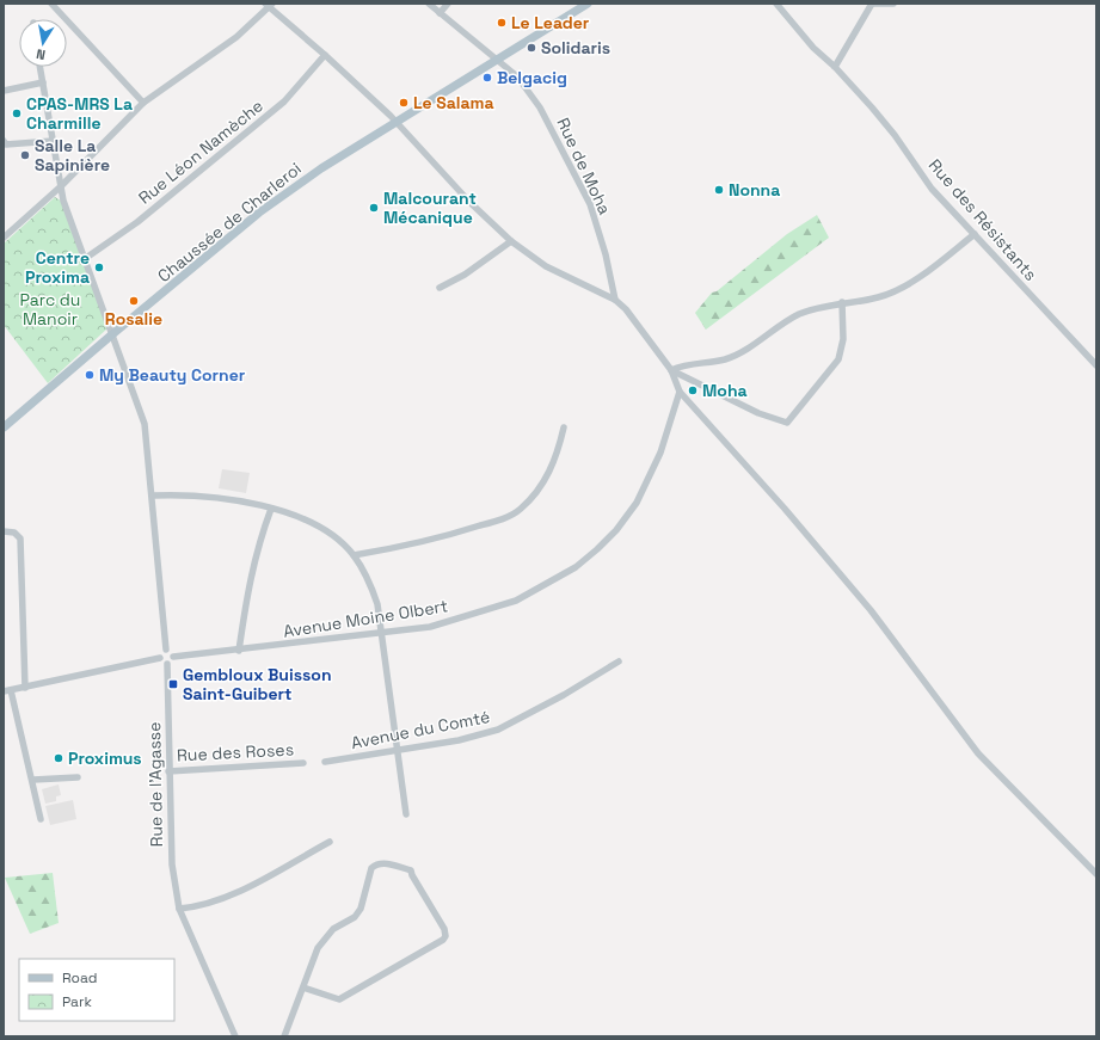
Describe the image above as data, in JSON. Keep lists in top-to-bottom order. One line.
{"streets":{"main road":["Chaussée de Charleroi"],"street":["Rue Léon Namèche","Rue de Moha","Rue des Résistants","Avenue Moine Olbert","Avenue du Comté","Rue des Roses","Rue de l'Agasse"]},"crossings":[["Rue de Moha","Chaussée de Charleroi"],["Avenue Moine Olbert","Rue de l'Agasse"],["Rue des Roses","Rue de l'Agasse"]],"parks":["Parc du Manoir"],"places":{"other":["Le Leader","Solidaris","Belgacig","Le Salama","CPAS-MRS La Charmille","Salle La Sapinière","Nonna","Malcourant Mécanique","Centre Proxima","Rosalie","My Beauty Corner","Moha","Proximus"],"transit":["Gembloux Buisson Saint-Guibert"]},"legend":["Road","Park"],"north":"bottom"}
